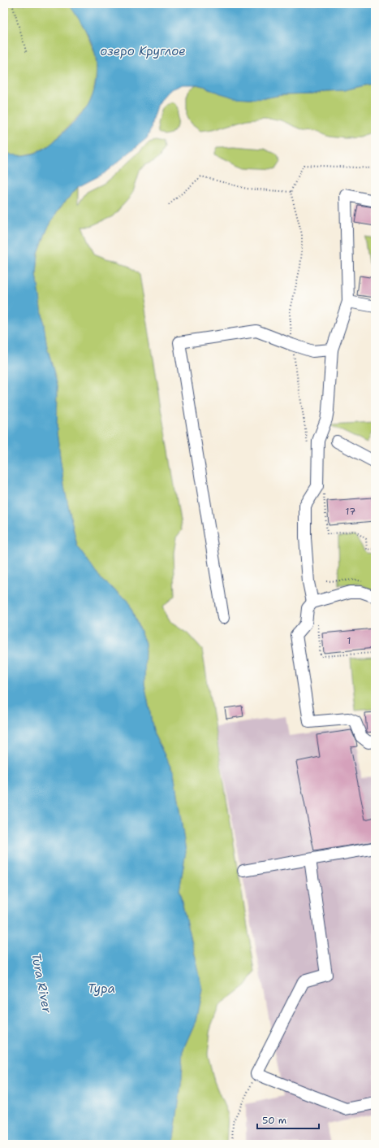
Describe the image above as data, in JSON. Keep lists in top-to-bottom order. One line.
{"water":["озеро Круглое","Tura River","Тура"],"house_numbers":["17","1"],"scale_bar":"50 m"}
